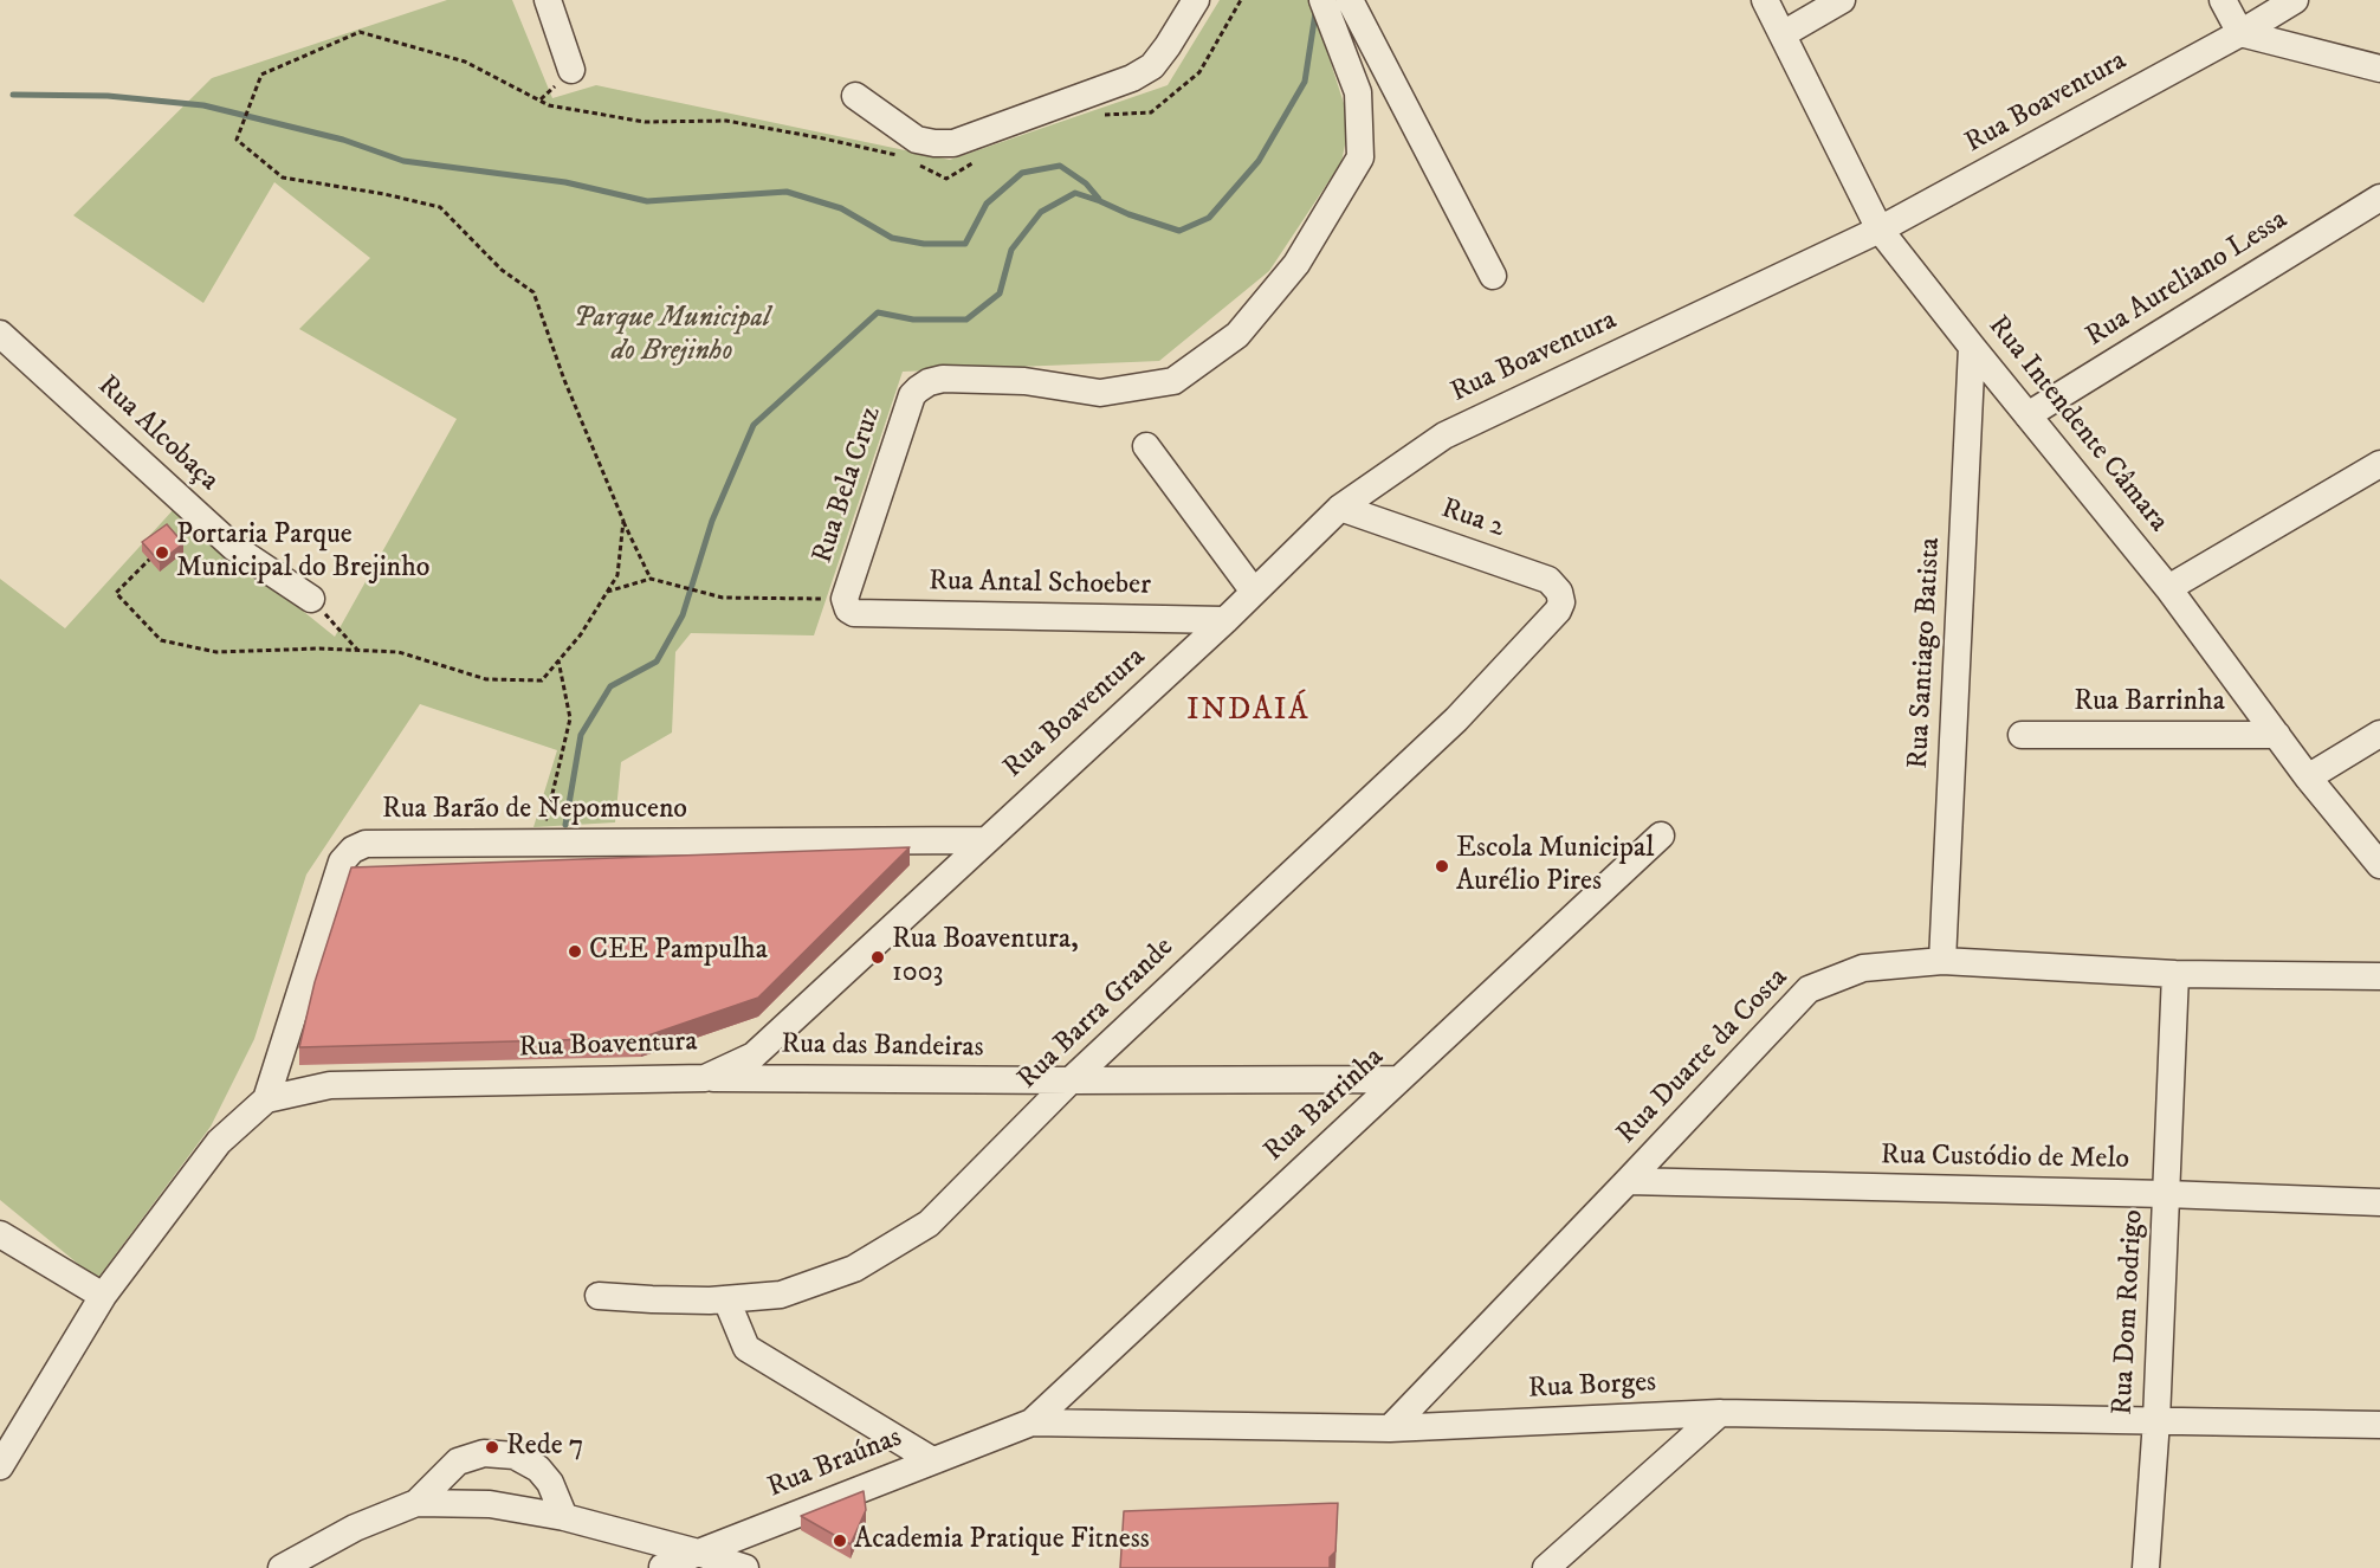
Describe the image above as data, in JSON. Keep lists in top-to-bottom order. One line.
{"streets":{"street":["Rua Boaventura","Rua Aureliano Lessa","Rua Intendente Câmara","Rua Alcobaça","Rua Bela Cruz","Rua 2","Rua Antal Schoeber","Rua Santiago Batista","Rua Barrinha","Rua Barão de Nepomuceno","Rua Barra Grande","Rua das Bandeiras","Rua Duarte da Costa","Rua Custódio de Melo","Rua Dom Rodrigo","Rua Borges","Rua Braúnas"]},"crossings":[["Rua Boaventura","Rua Intendente Câmara"],["Rua Boaventura","Rua 2"],["Rua Boaventura","Rua Antal Schoeber"],["Rua Boaventura","Rua Barão de Nepomuceno"],["Rua Boaventura","Rua das Bandeiras"],["Rua Aureliano Lessa","Rua Intendente Câmara"],["Rua Intendente Câmara","Rua Santiago Batista"],["Rua Intendente Câmara","Rua Barrinha"],["Rua Bela Cruz","Rua Antal Schoeber"],["Rua 2","Rua Barra Grande"],["Rua Santiago Batista","Rua Duarte da Costa"],["Rua Barrinha","Rua das Bandeiras"],["Rua Barrinha","Rua Borges"],["Rua Barrinha","Rua Braúnas"],["Rua Barra Grande","Rua das Bandeiras"],["Rua Duarte da Costa","Rua Custódio de Melo"],["Rua Duarte da Costa","Rua Dom Rodrigo"],["Rua Duarte da Costa","Rua Borges"],["Rua Custódio de Melo","Rua Dom Rodrigo"],["Rua Dom Rodrigo","Rua Borges"],["Rua Borges","Rua Braúnas"]],"districts":["INDAIÁ"],"parks":["Parque Municipal do Brejinho"],"places":["Portaria Parque Municipal do Brejinho","Escola Municipal Aurélio Pires","CEE Pampulha","Rua Boaventura, 1003","Rede 7","Academia Pratique Fitness"]}
